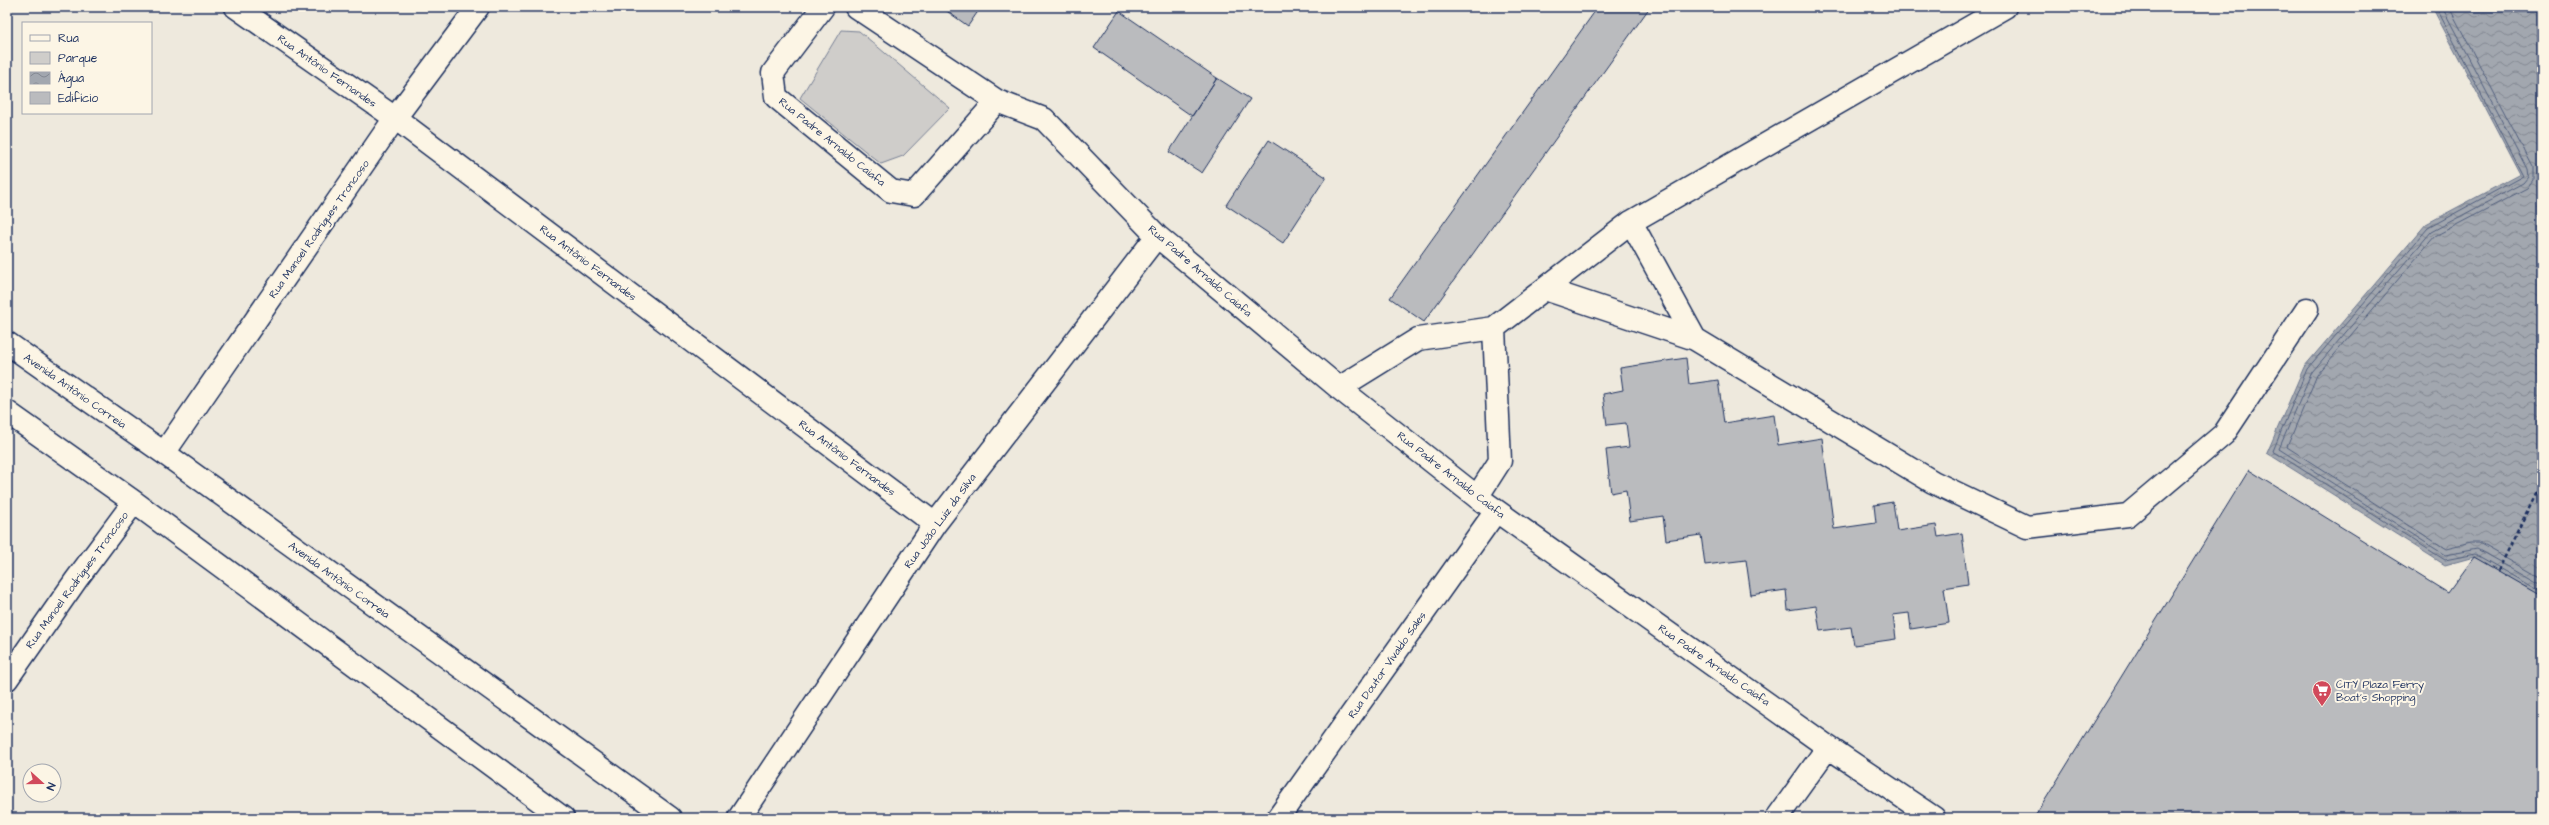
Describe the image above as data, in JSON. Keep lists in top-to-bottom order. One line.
{"streets":{"street":["Rua Antônio Fernandes","Rua Padre Arnaldo Caiafa","Rua Manoel Rodrigues Troncoso","Avenida Antônio Correia","Rua João Luiz da Silva","Rua Doutor Vivaldo Sales"]},"crossings":[["Rua Antônio Fernandes","Rua Manoel Rodrigues Troncoso"],["Rua Antônio Fernandes","Rua João Luiz da Silva"],["Rua Padre Arnaldo Caiafa","Rua João Luiz da Silva"],["Rua Padre Arnaldo Caiafa","Rua Doutor Vivaldo Sales"],["Rua Manoel Rodrigues Troncoso","Avenida Antônio Correia"]],"places":{"supermarket":["CITY Plaza Ferry Boat's Shopping"]},"legend":["Rua","Parque","Água","Edifício"],"north":"right"}
